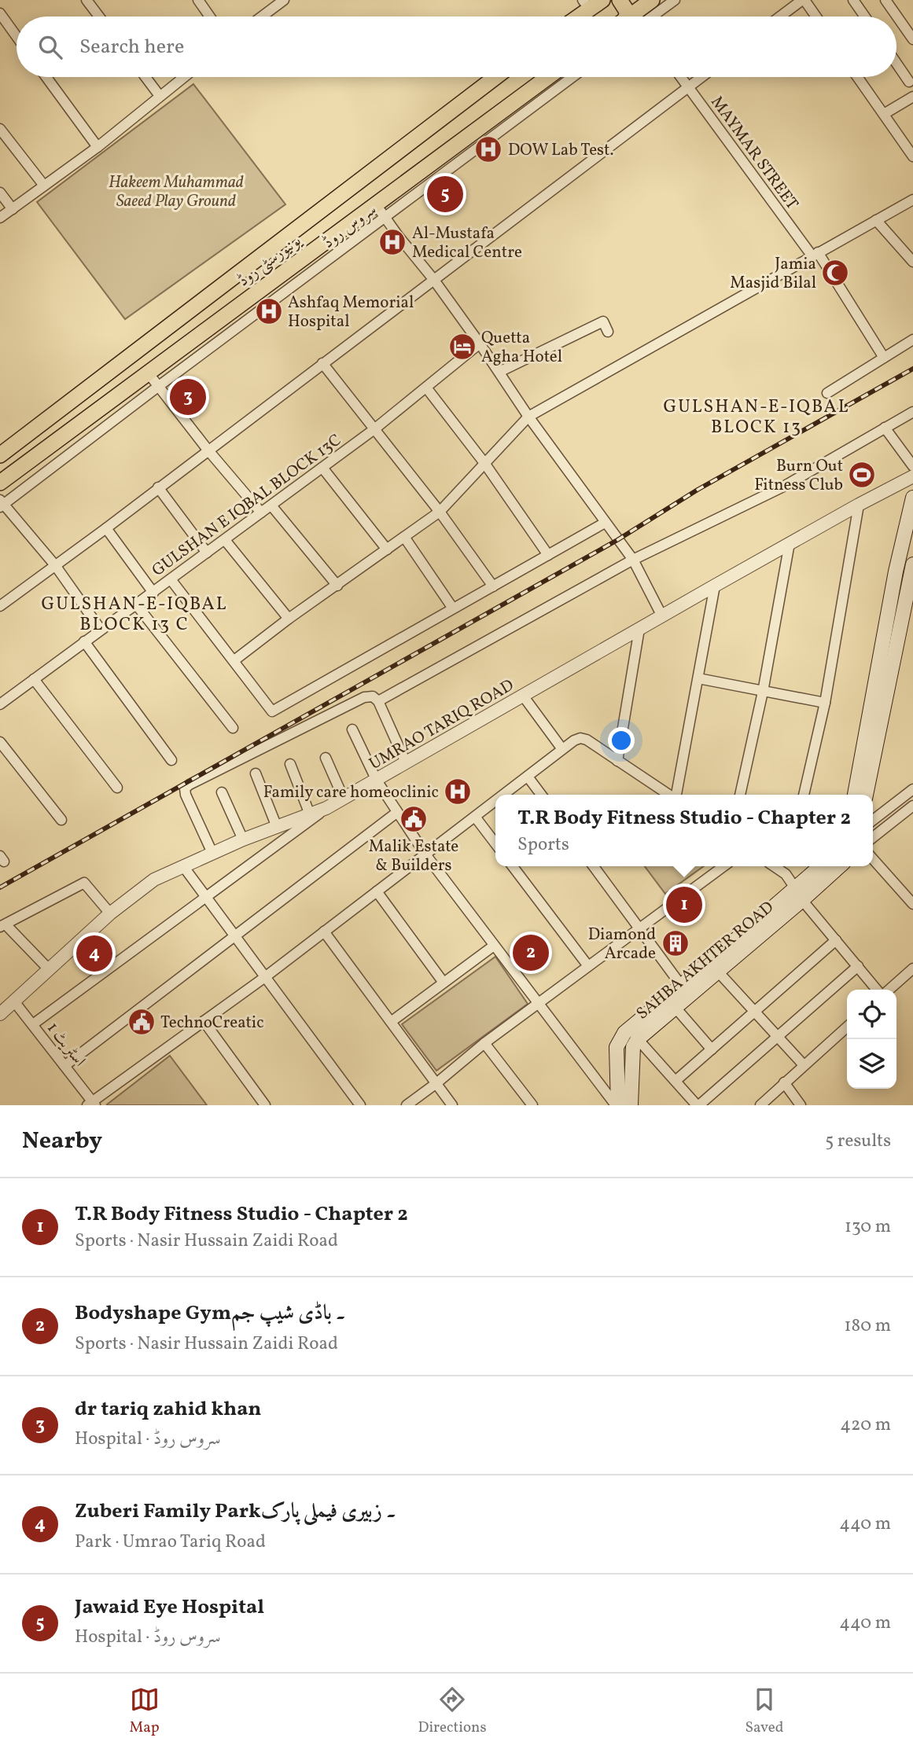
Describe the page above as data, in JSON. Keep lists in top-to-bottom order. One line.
{"streets":{"main road":["یونیورسٹی روڈ","SAHBA AKHTER ROAD"],"street":["MAYMAR STREET","سروس روڈ","GULSHAN E IQBAL BLOCK 13C","UMRAO TARIQ ROAD","اسٹریٹ 1"]},"crossings":[["UMRAO TARIQ ROAD","اسٹریٹ 1"]],"districts":["GULSHAN-E-IQBAL BLOCK 13","GULSHAN-E-IQBAL BLOCK 13 C"],"parks":["Hakeem Muhammad Saeed Play Ground"],"places":{"hospital":["DOW Lab Test.","Al-Mustafa Medical Centre","Ashfaq Memorial Hospital","Family care homeoclinic"],"mosque":["Jamia Masjid Bilal"],"hotel":["Quetta Agha Hotel"],"sports":["Burn Out Fitness Club"],"public building":["Malik Estate & Builders","TechnoCreatic"],"building":["Diamond Arcade"]},"page":{"search":"Search here","pins":["5","3","1","2","4"],"popup":["T.R Body Fitness Studio - Chapter 2","Sports"],"heading":["Nearby","5 results"],"list":[{"mark":"1","name":"T.R Body Fitness Studio - Chapter 2","note":"Sports · Nasir Hussain Zaidi Road","value":"130 m"},{"mark":"2","name":"Bodyshape Gym۔ باڈی شیپ جم","note":"Sports · Nasir Hussain Zaidi Road","value":"180 m"},{"mark":"3","name":"dr tariq zahid khan","note":"Hospital · سروس روڈ","value":"420 m"},{"mark":"4","name":"Zuberi Family Park۔ زبیری فیملی پارک","note":"Park · Umrao Tariq Road","value":"440 m"},{"mark":"5","name":"Jawaid Eye Hospital","note":"Hospital · سروس روڈ","value":"440 m"}],"nav":["Map","Directions","Saved"]}}
